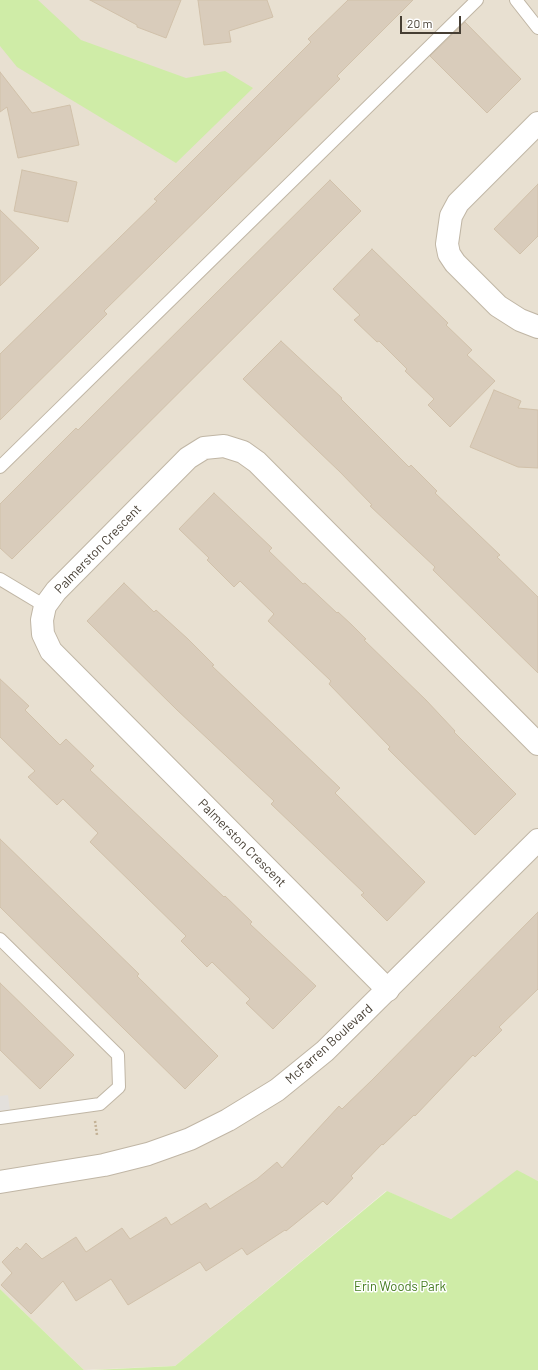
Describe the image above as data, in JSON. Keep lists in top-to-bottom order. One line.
{"streets":{"street":["Palmerston Crescent","McFarren Boulevard"]},"crossings":[["Palmerston Crescent","McFarren Boulevard"]],"parks":["Erin Woods Park"],"scale_bar":"20 m"}
